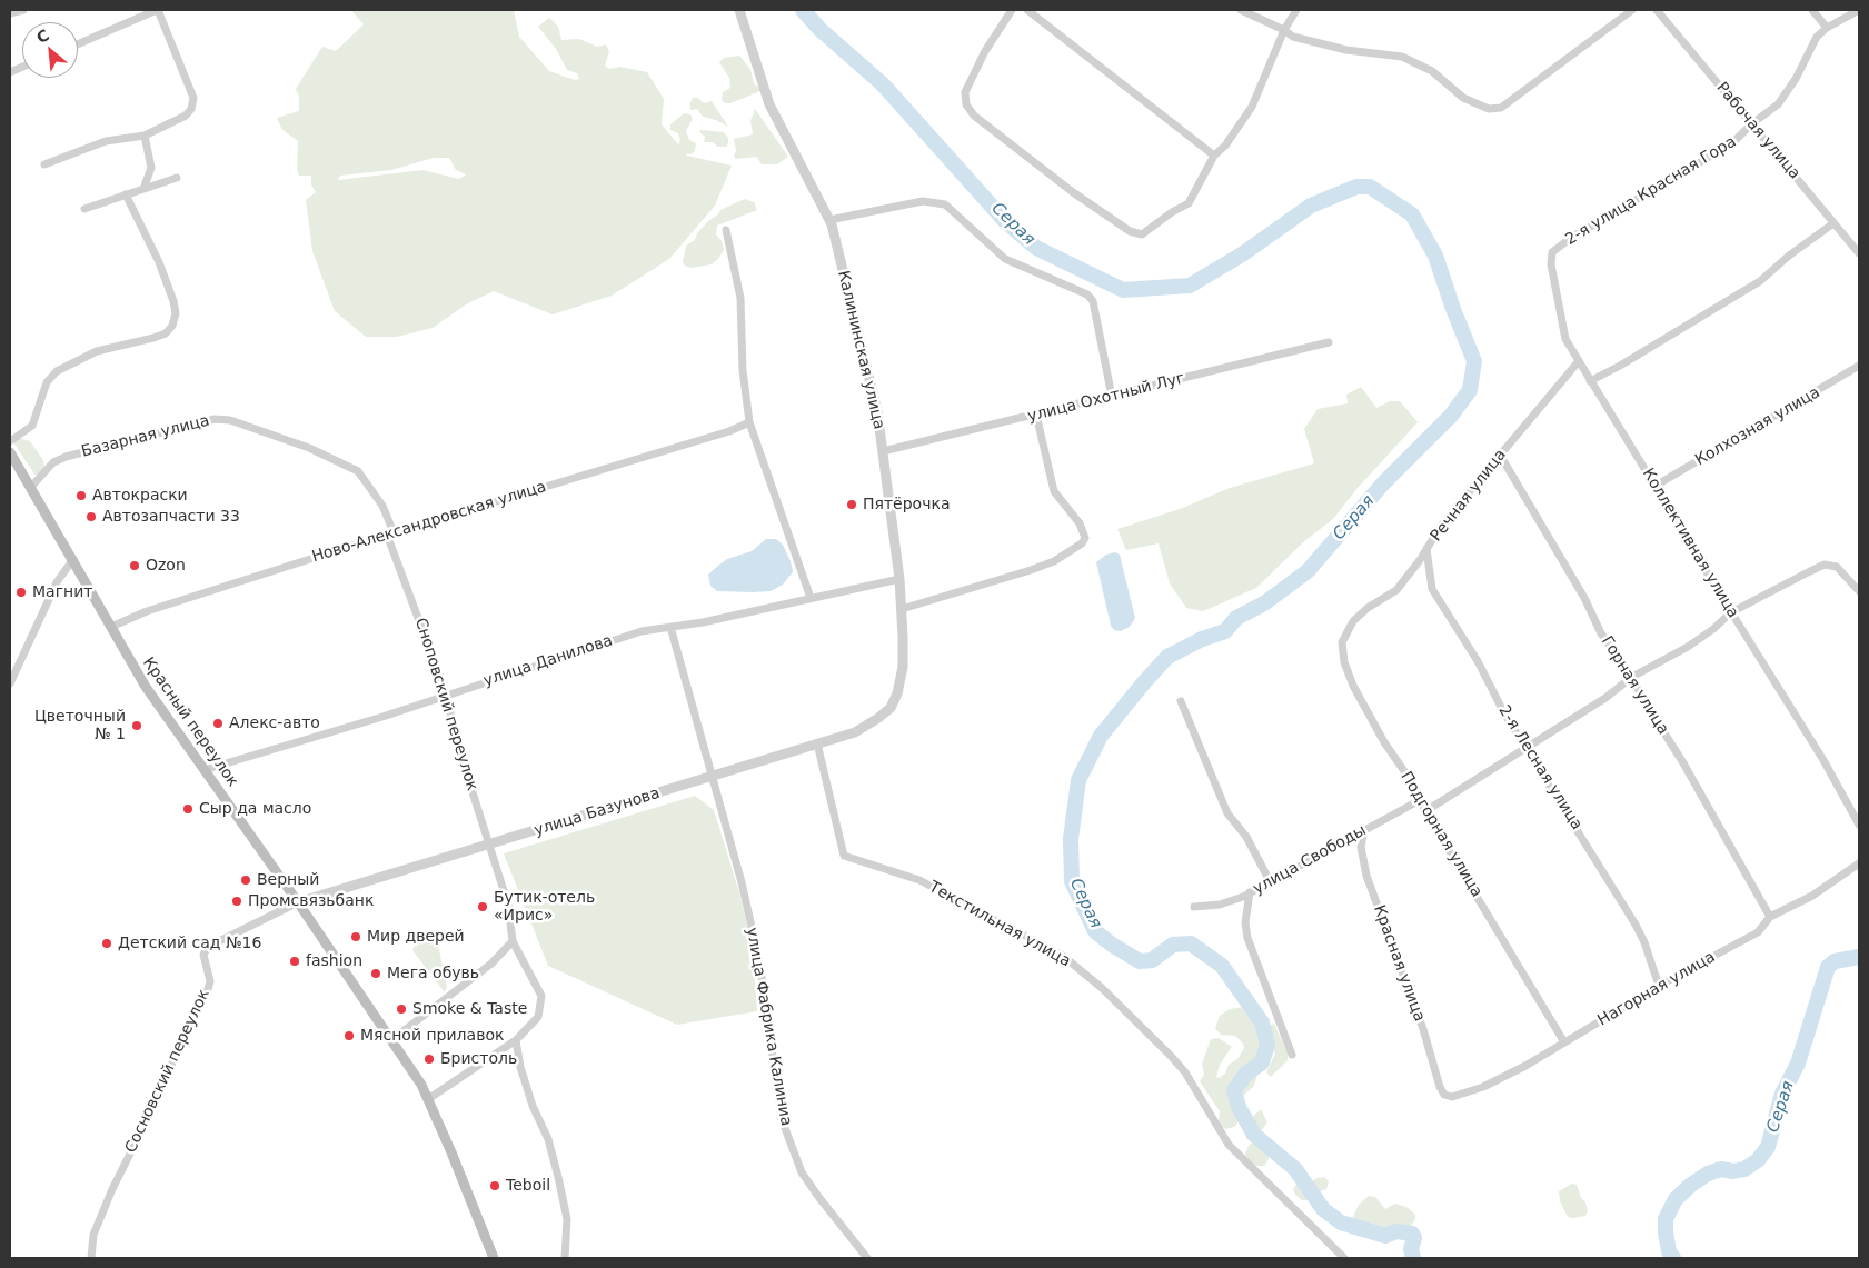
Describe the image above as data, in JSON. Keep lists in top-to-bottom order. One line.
{"streets":{"main road":["Красный переулок"],"street":["Рабочая улица","2-я улица Красная Гора","Калининская улица","улица Охотный Луг","Колхозная улица","Базарная улица","Речная улица","Ново-Александровская улица","Коллективная улица","улица Данилова","Горная улица","Сноповский переулок","2-я Лесная улица","улица Базунова","Подгорная улица","улица Свободы","Текстильная улица","Красная улица","Нагорная улица","улица Фабрика Калиниа","Сосновский переулок"]},"crossings":[["Рабочая улица","2-я улица Красная Гора"],["2-я улица Красная Гора","Коллективная улица"],["Калининская улица","улица Охотный Луг"],["Калининская улица","улица Данилова"],["Калининская улица","улица Базунова"],["Колхозная улица","Коллективная улица"],["Базарная улица","Ново-Александровская улица"],["Базарная улица","Сноповский переулок"],["Базарная улица","Красный переулок"],["Речная улица","Коллективная улица"],["Речная улица","Горная улица"],["Речная улица","2-я Лесная улица"],["Речная улица","Подгорная улица"],["Ново-Александровская улица","Сноповский переулок"],["Ново-Александровская улица","Красный переулок"],["улица Данилова","Сноповский переулок"],["улица Данилова","Красный переулок"],["улица Данилова","улица Фабрика Калиниа"],["Горная улица","Нагорная улица"],["Сноповский переулок","улица Базунова"],["Красный переулок","улица Базунова"],["Красный переулок","Сосновский переулок"],["2-я Лесная улица","Нагорная улица"],["улица Базунова","Текстильная улица"],["улица Базунова","улица Фабрика Калиниа"],["улица Базунова","Сосновский переулок"],["Подгорная улица","улица Свободы"],["Подгорная улица","Нагорная улица"],["улица Свободы","Красная улица"],["Красная улица","Нагорная улица"]],"water":["Серая"],"places":["Автокраски","Пятёрочка","Автозапчасти 33","Ozon","Магнит","Алекс-авто","Цветочный № 1","Сыр да масло","Верный","Промсвязьбанк","Бутик-отель «Ирис»","Мир дверей","Детский сад №16","fashion","Мега обувь","Smoke & Taste","Мясной прилавок","Бристоль","Teboil"],"north":"top left"}
